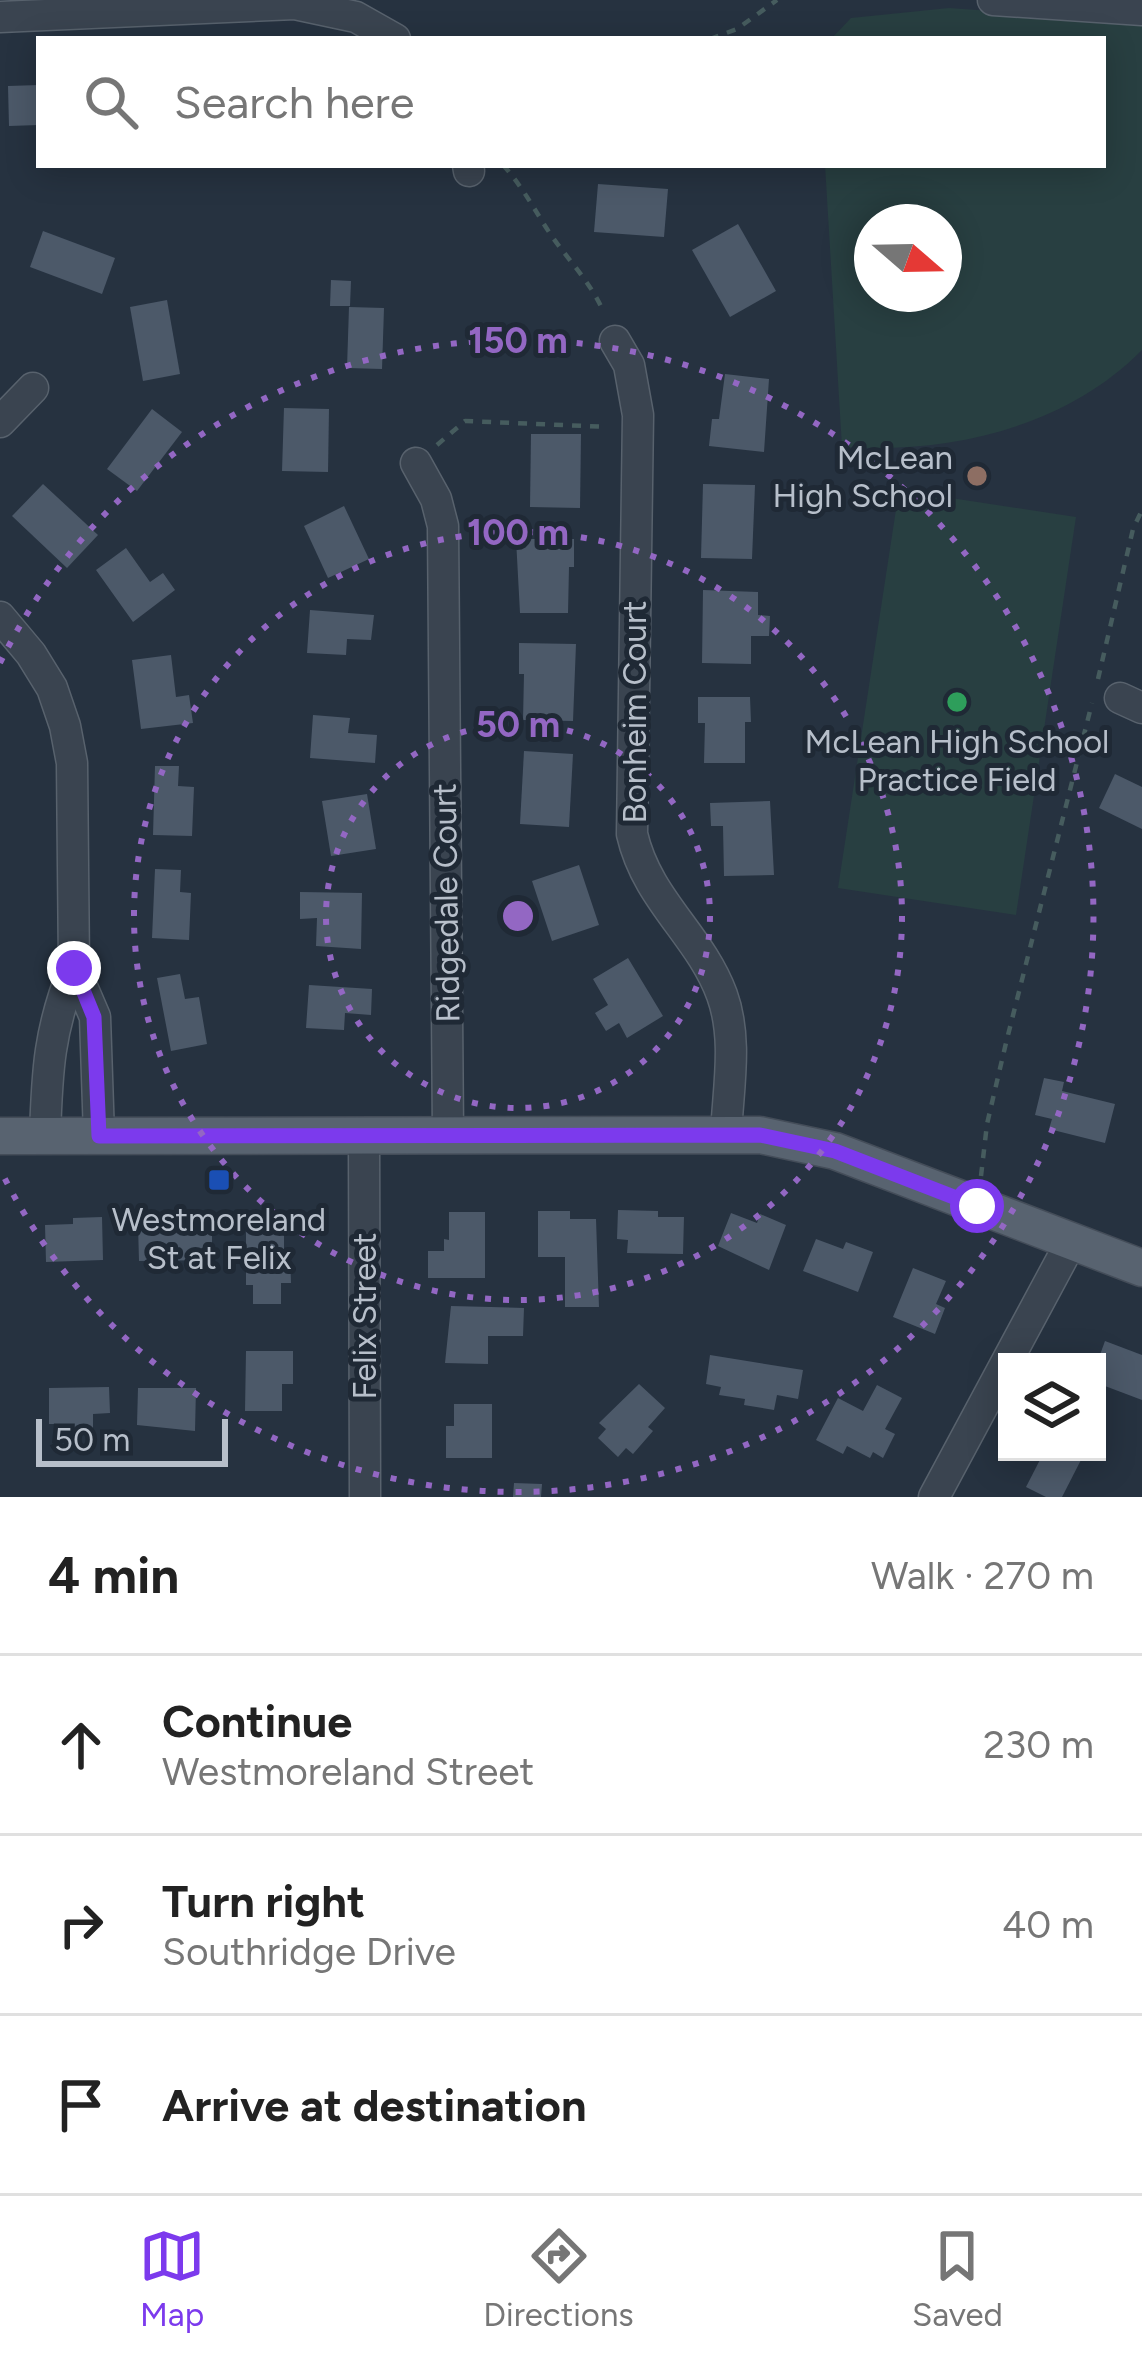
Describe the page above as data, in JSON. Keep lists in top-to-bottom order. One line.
{"streets":{"street":["Bonheim Court","Ridgedale Court","Felix Street"]},"places":{"other":["McLean High School","McLean High School Practice Field"],"transit":["Westmoreland St at Felix"]},"scale_bar":"50 m","north":"right","page":{"search":"Search here","scale":"50 m","heading":["4 min","Walk · 270 m"],"list":[["Continue","Westmoreland Street","230 m"],["Turn right","Southridge Drive","40 m"],"Arrive at destination"],"nav":["Map","Directions","Saved"]},"rings":["150 m","100 m","50 m"]}
